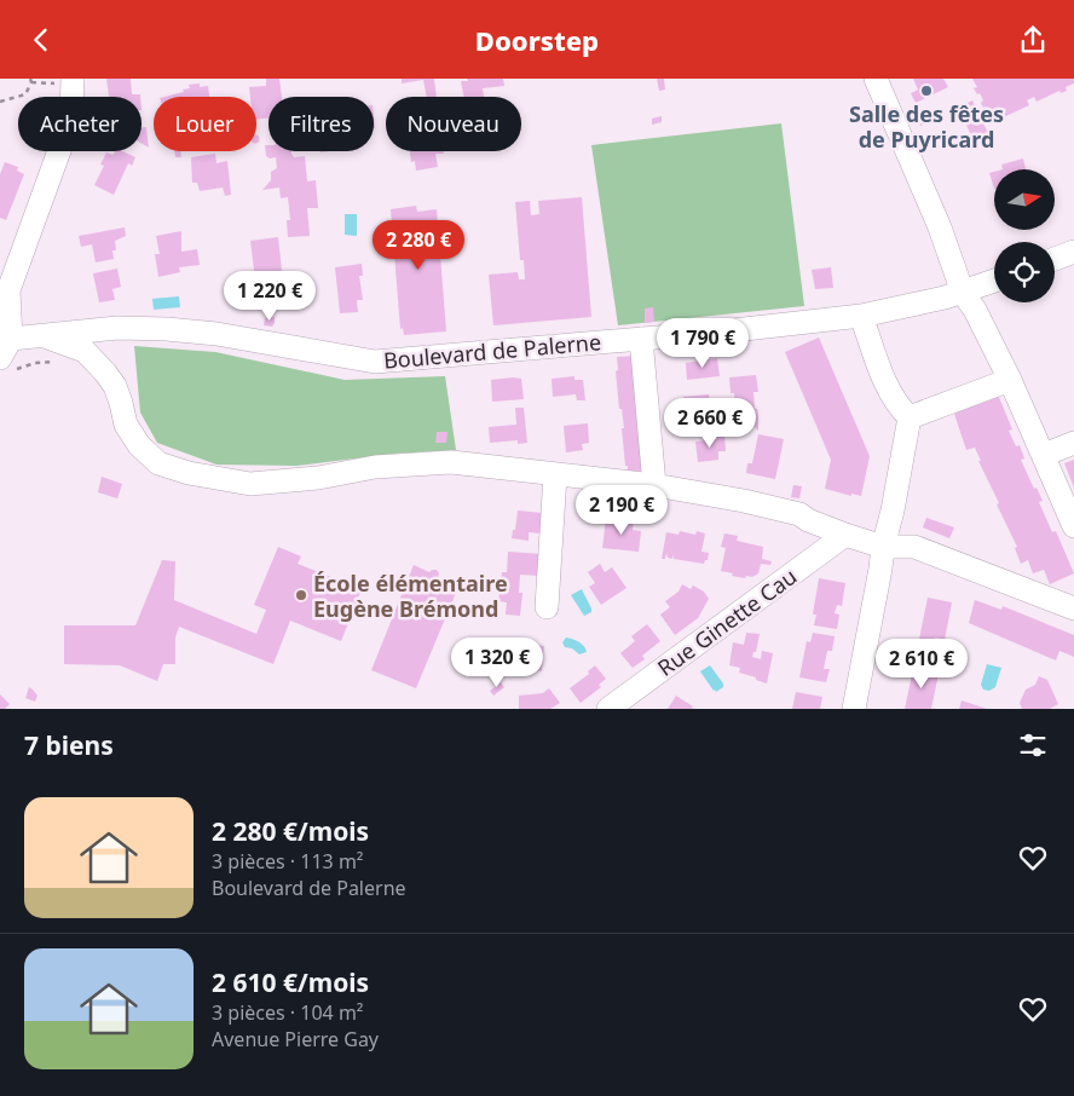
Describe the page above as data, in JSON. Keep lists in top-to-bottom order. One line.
{"streets":{"street":["Boulevard de Palerne","Rue Ginette Cau"]},"places":["Salle des fêtes de Puyricard","École élémentaire Eugène Brémond"],"north":"right","page":{"header":"Doorstep","chip":["Acheter","Louer","Filtres","Nouveau"],"price":["2 280 €","1 220 €","1 790 €","2 660 €","2 190 €","1 320 €","2 610 €"],"heading":"7 biens","list":[{"name":"2 280 €/mois","note":"3 pièces · 113 m² · Boulevard de Palerne"},{"name":"2 610 €/mois","note":"3 pièces · 104 m² · Avenue Pierre Gay"}]}}
